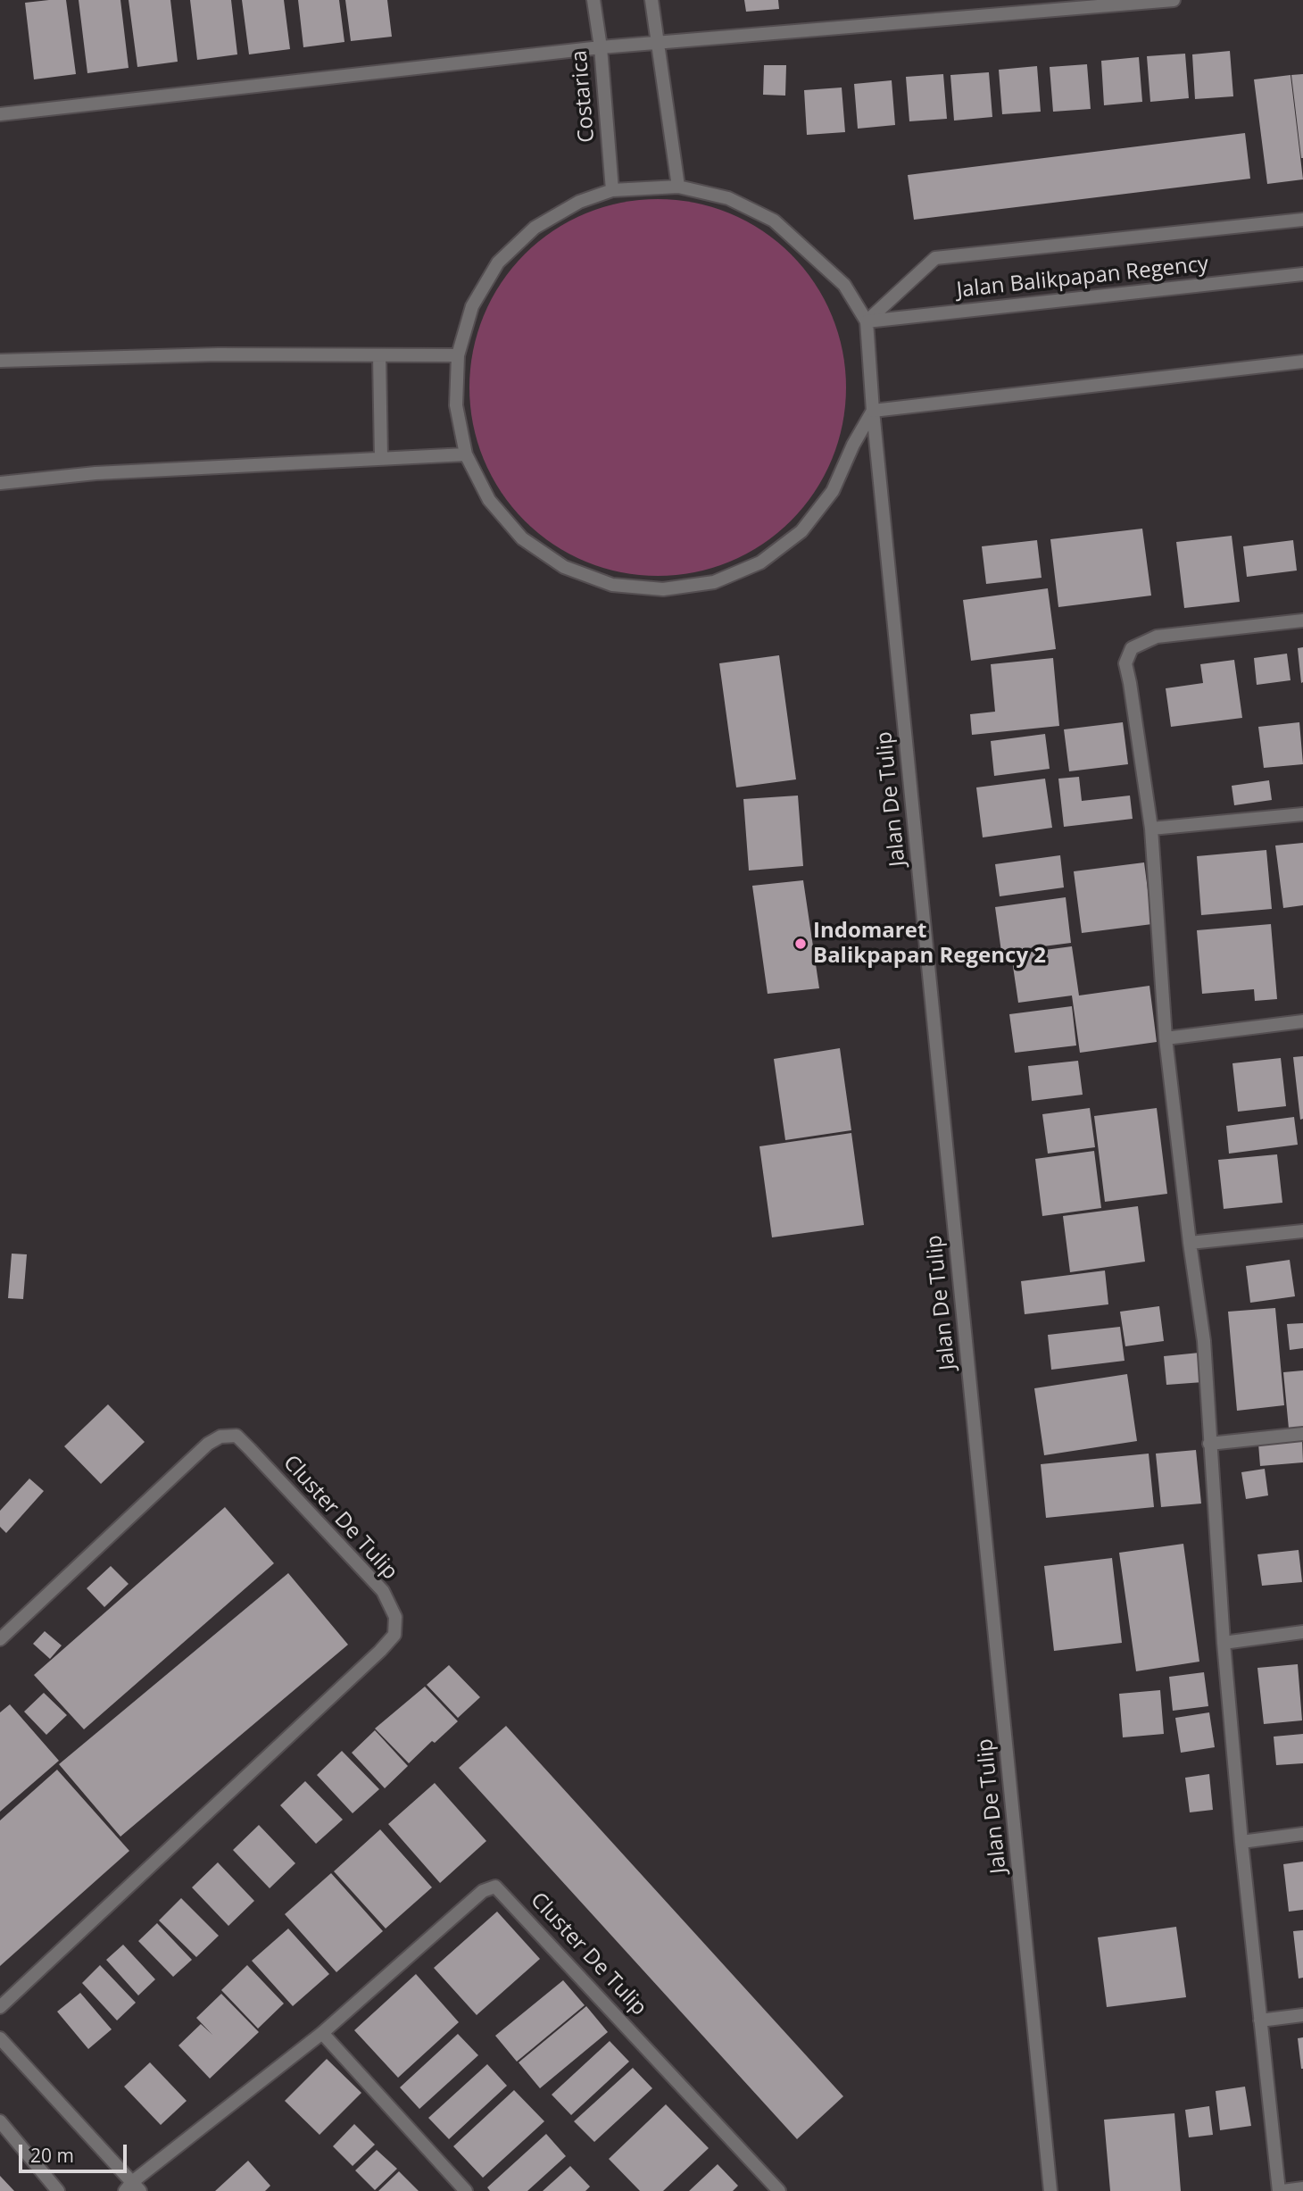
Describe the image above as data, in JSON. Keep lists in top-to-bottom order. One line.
{"streets":{"street":["Costarica","Jalan Balikpapan Regency","Jalan De Tulip","Cluster De Tulip"]},"crossings":[["Jalan Balikpapan Regency","Jalan De Tulip"]],"places":["Indomaret Balikpapan Regency 2"],"scale_bar":"20 m"}
